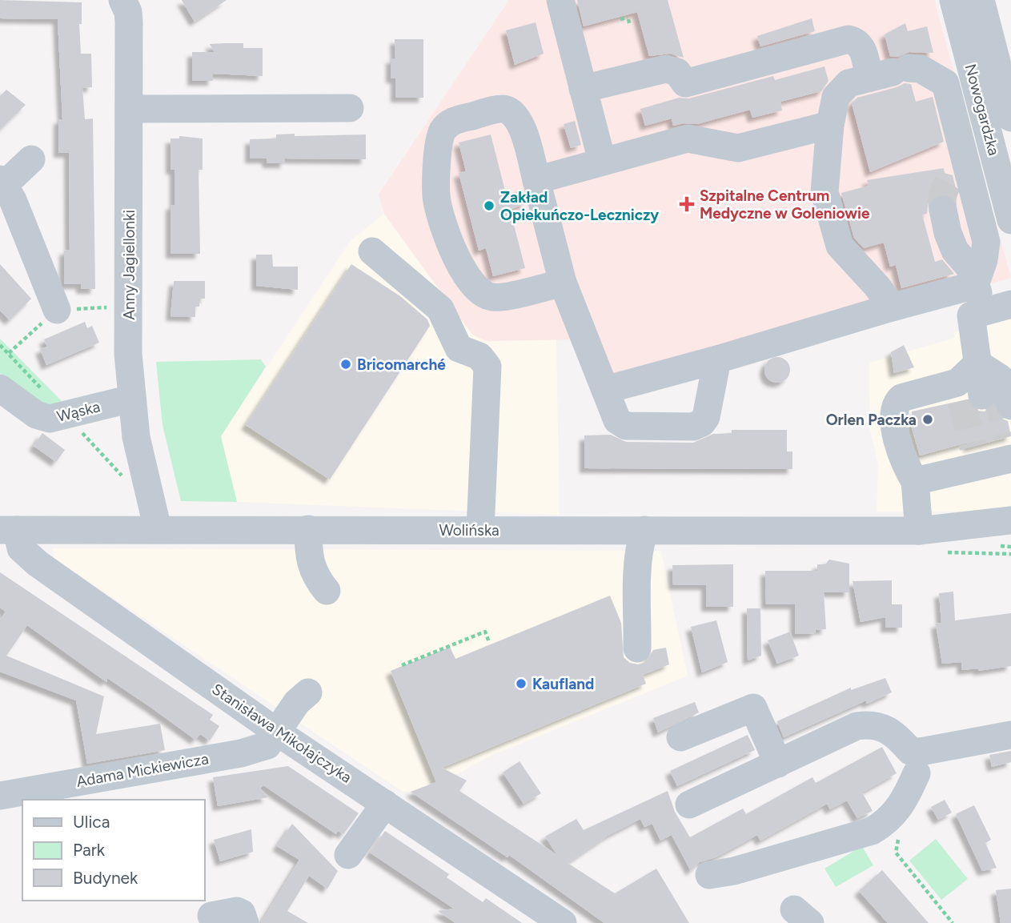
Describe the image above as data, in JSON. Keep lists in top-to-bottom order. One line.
{"streets":{"street":["Nowogardzka","Anny Jagiellonki","Wąska","Wolińska","Stanisława Mikołajczyka","Adama Mickiewicza"]},"crossings":[["Anny Jagiellonki","Wąska"],["Anny Jagiellonki","Wolińska"],["Wolińska","Stanisława Mikołajczyka"],["Stanisława Mikołajczyka","Adama Mickiewicza"]],"places":{"health":["Szpitalne Centrum Medyczne w Goleniowie"],"other":["Zakład Opiekuńczo-Leczniczy","Bricomarché","Orlen Paczka","Kaufland"]},"legend":["Ulica","Park","Budynek"]}
